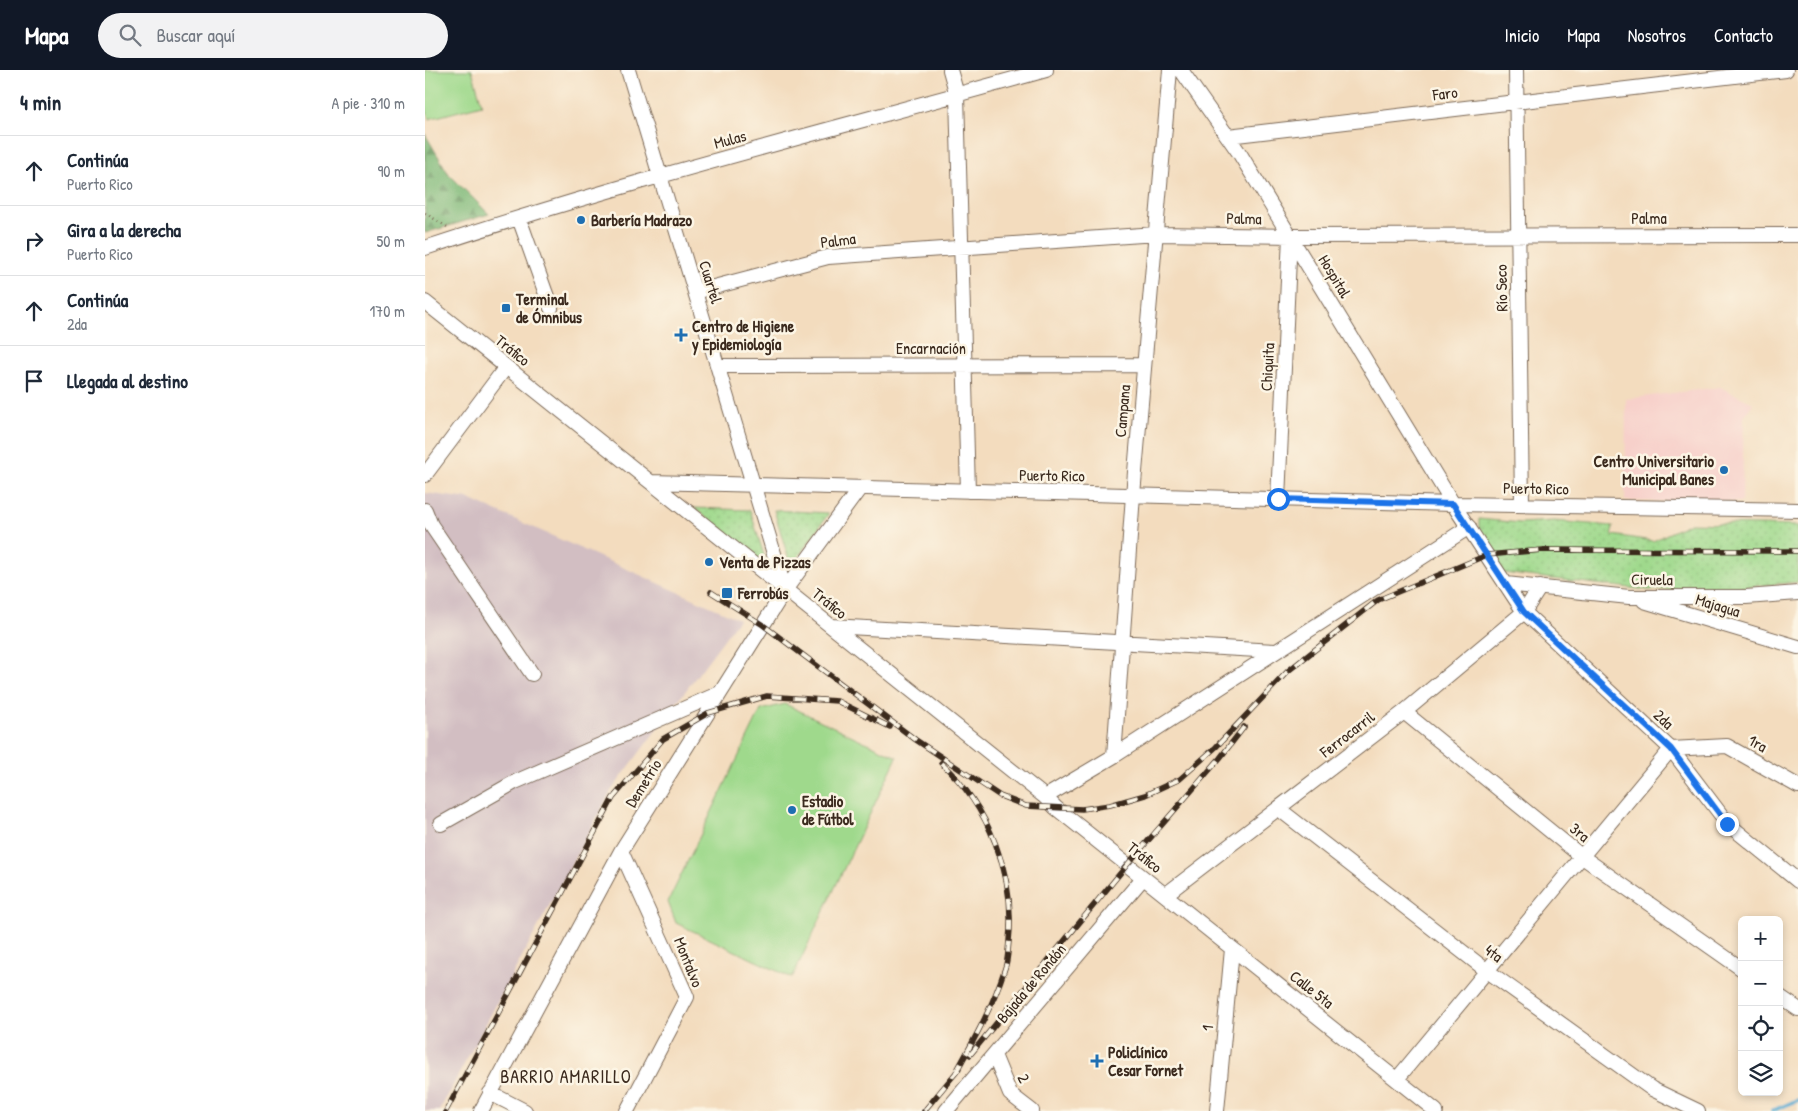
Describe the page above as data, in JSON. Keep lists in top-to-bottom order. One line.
{"streets":{"street":["Faro","Mulas","Palma","Hospital","Cuartel","Río Seco","Encarnación","Tráfico","Chiquita","Campana","Puerto Rico","Ciruela","Majagua","2da","Ferrocarril","1ra","Demetrio","3ra","4ta","Montalvo","Bajada de Rondón","Calle 5ta","1","2"]},"crossings":[["Faro","Hospital"],["Faro","Río Seco"],["Mulas","Cuartel"],["Palma","Hospital"],["Palma","Cuartel"],["Palma","Río Seco"],["Palma","Chiquita"],["Palma","Campana"],["Hospital","Chiquita"],["Hospital","Puerto Rico"],["Cuartel","Encarnación"],["Cuartel","Tráfico"],["Cuartel","Puerto Rico"],["Cuartel","Demetrio"],["Río Seco","Puerto Rico"],["Encarnación","Campana"],["Tráfico","Puerto Rico"],["Tráfico","Ferrocarril"],["Tráfico","Demetrio"],["Tráfico","Bajada de Rondón"],["Tráfico","Calle 5ta"],["Chiquita","Puerto Rico"],["Campana","Puerto Rico"],["Puerto Rico","Demetrio"],["Ciruela","Majagua"],["Ciruela","2da"],["Ciruela","Ferrocarril"],["2da","Ferrocarril"],["2da","1ra"],["Ferrocarril","3ra"],["Ferrocarril","4ta"],["Ferrocarril","Calle 5ta"],["Demetrio","Montalvo"],["Bajada de Rondón","2"],["Calle 5ta","1"]],"districts":["BARRIO AMARILLO"],"places":{"other":["Barbería Madrazo","Centro Universitario Municipal Banes","Venta de Pizzas","Estadio de Fútbol"],"transit":["Terminal de Ómnibus","Ferrobús"],"health":["Centro de Higiene y Epidemiología","Policlínico Cesar Fornet"]},"page":{"header":"Mapa","search":"Buscar aquí","nav":["Inicio","Mapa","Nosotros","Contacto"],"heading":["4 min","A pie · 310 m"],"list":[["Continúa","Puerto Rico","90 m"],["Gira a la derecha","Puerto Rico","50 m"],["Continúa","2da","170 m"],"Llegada al destino"],"map_buttons":["+","−"]}}
